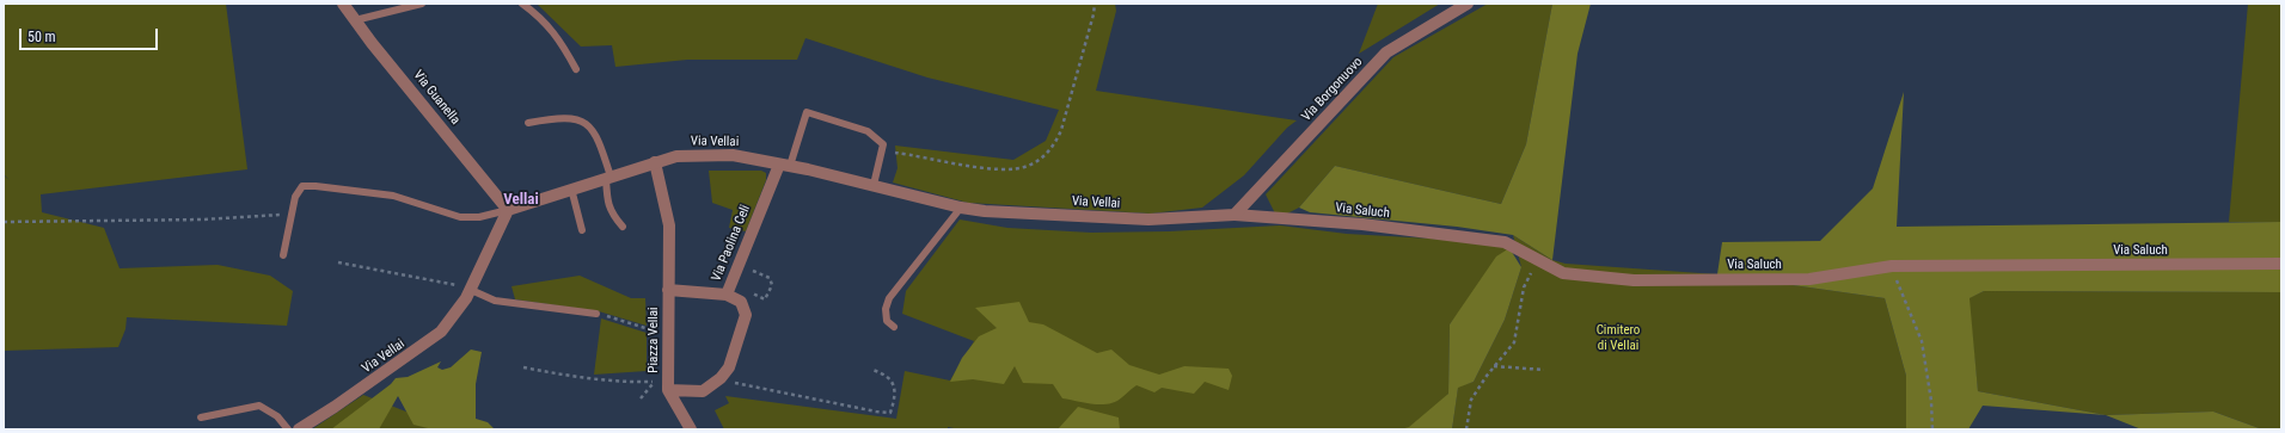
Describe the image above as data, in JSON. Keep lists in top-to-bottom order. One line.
{"streets":{"street":["Via Borgonuovo","Via Guanella","Via Vellai","Via Saluch","Via Paolina Celi","Piazza Vellai"]},"crossings":[["Via Borgonuovo","Via Vellai"],["Via Borgonuovo","Via Saluch"],["Via Guanella","Via Vellai"],["Via Vellai","Via Saluch"],["Via Vellai","Via Paolina Celi"],["Via Vellai","Piazza Vellai"],["Via Paolina Celi","Piazza Vellai"]],"districts":["Vellai"],"parks":["Cimitero di Vellai"],"scale_bar":"50 m"}
